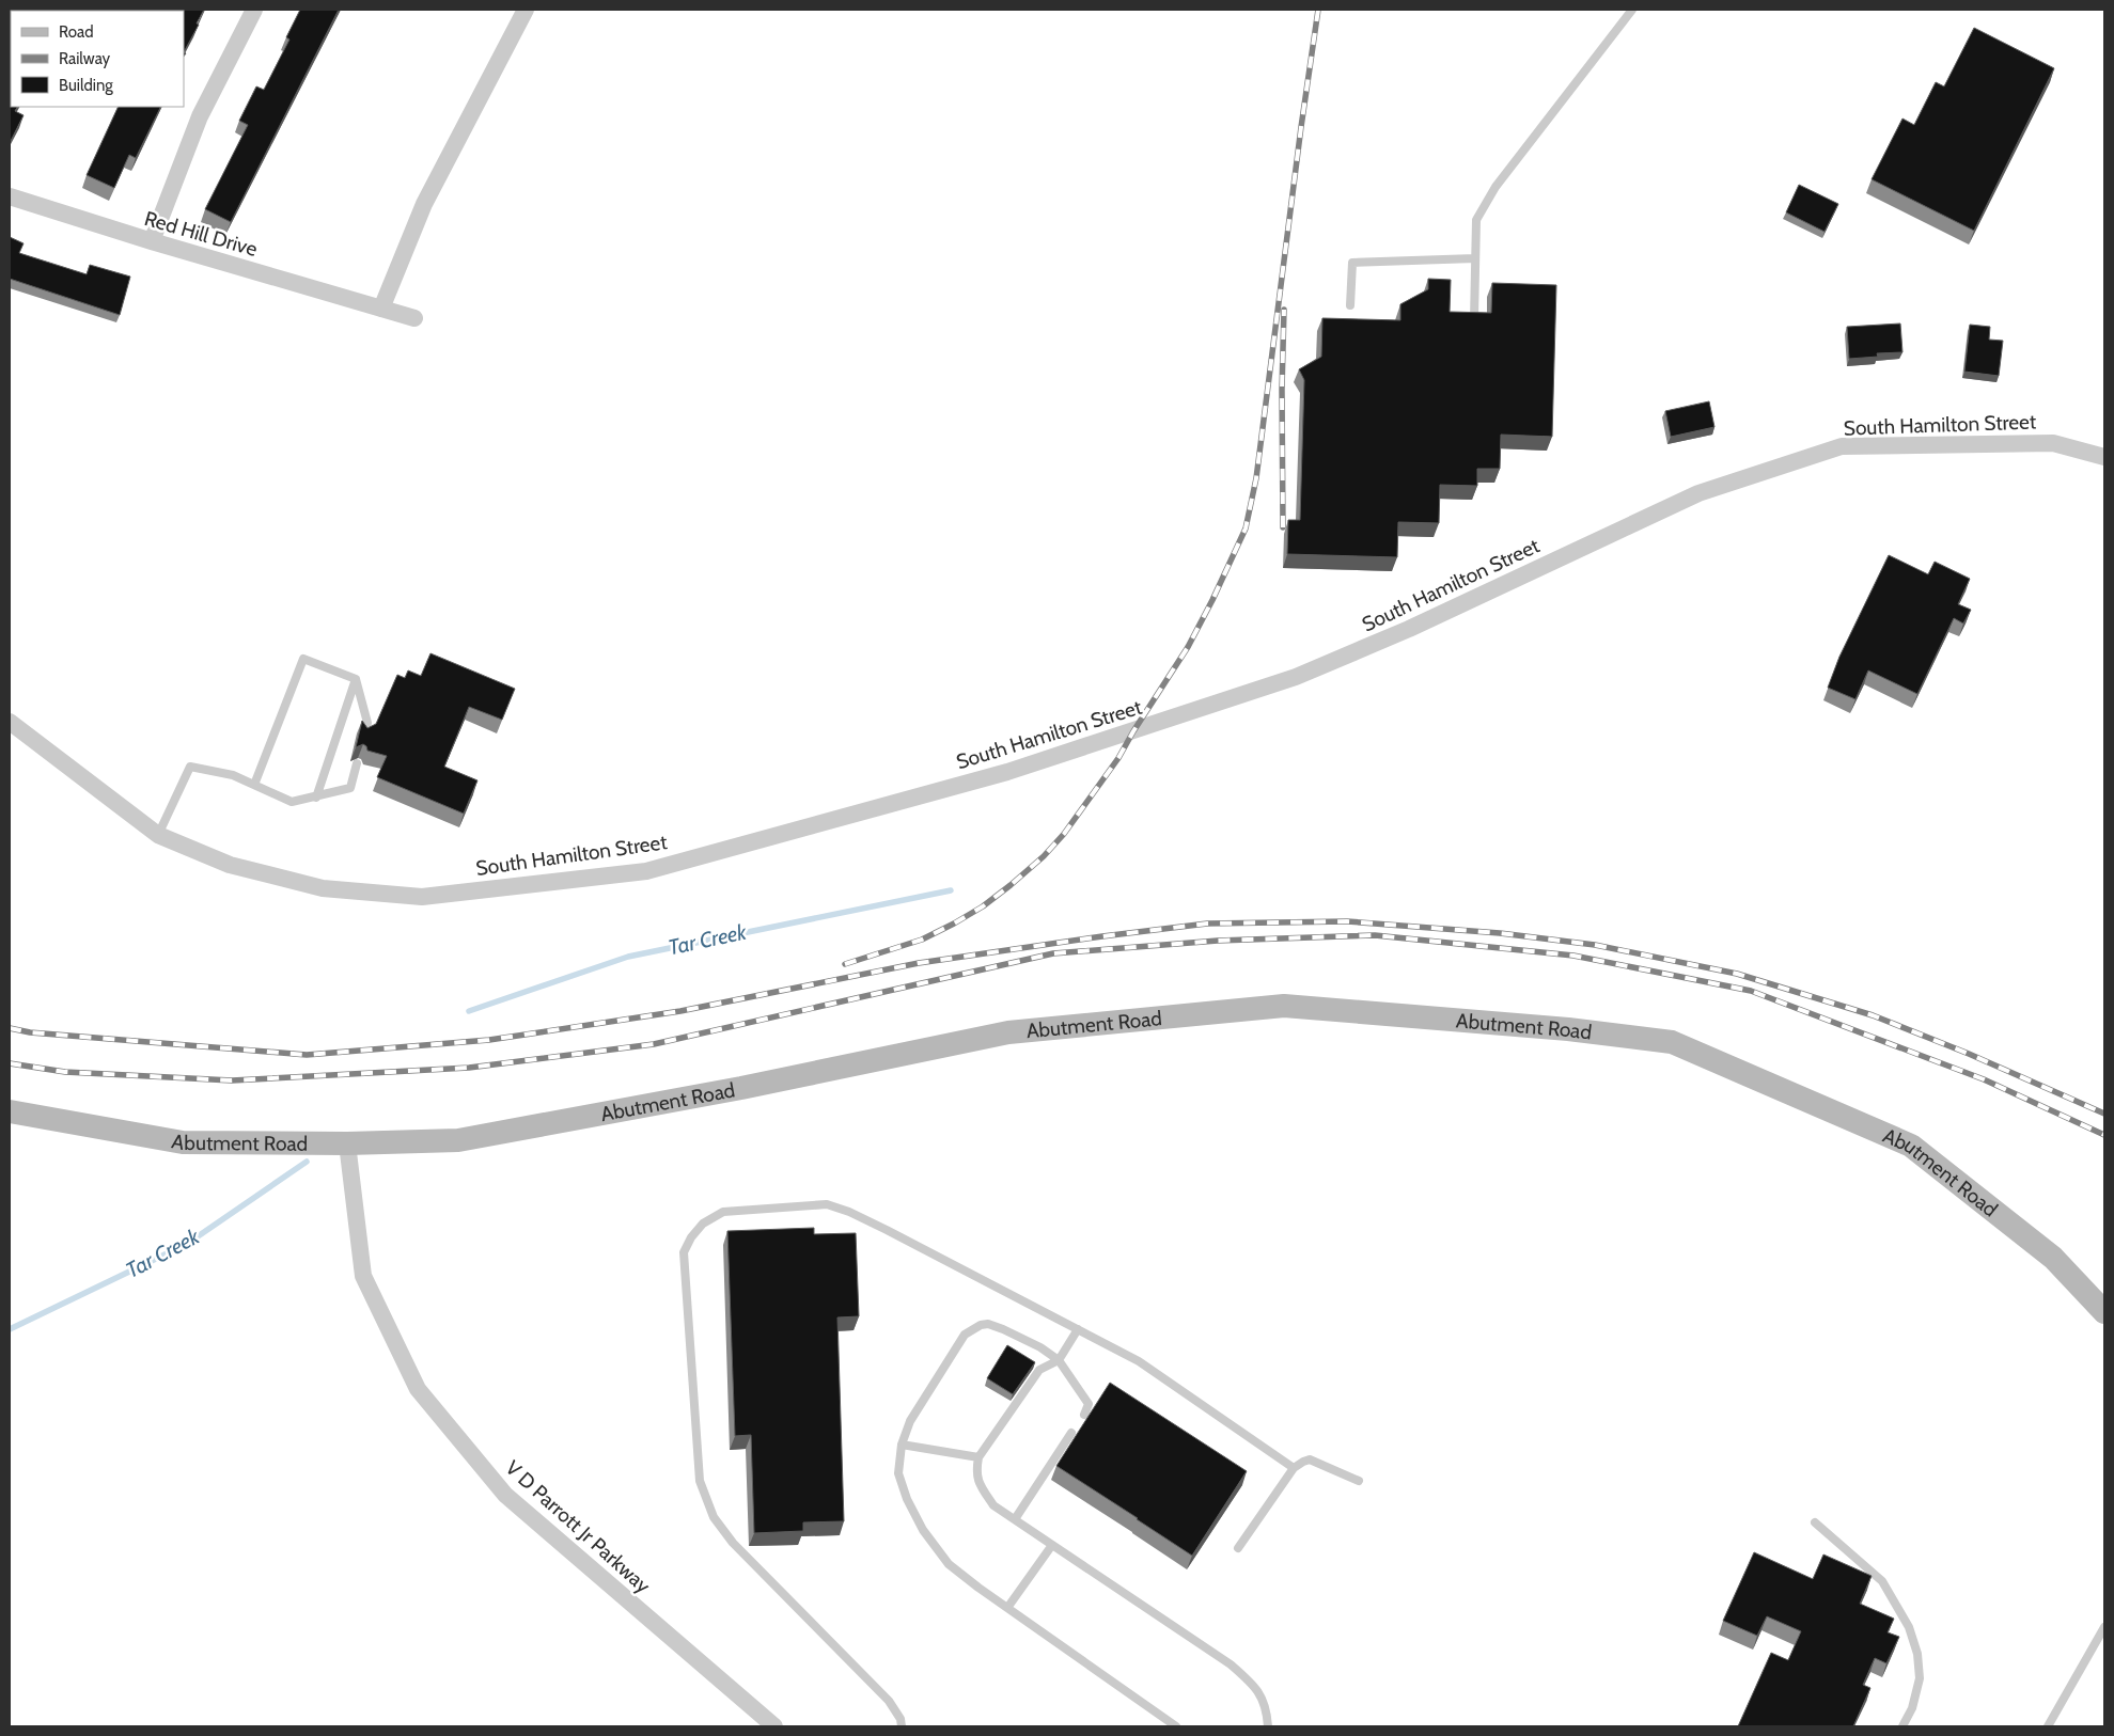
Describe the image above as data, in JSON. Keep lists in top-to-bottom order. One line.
{"streets":{"main road":["Abutment Road"],"street":["Red Hill Drive","South Hamilton Street","V D Parrott Jr Parkway"]},"crossings":[["Abutment Road","V D Parrott Jr Parkway"]],"water":["Tar Creek"],"legend":["Road","Railway","Building"]}
